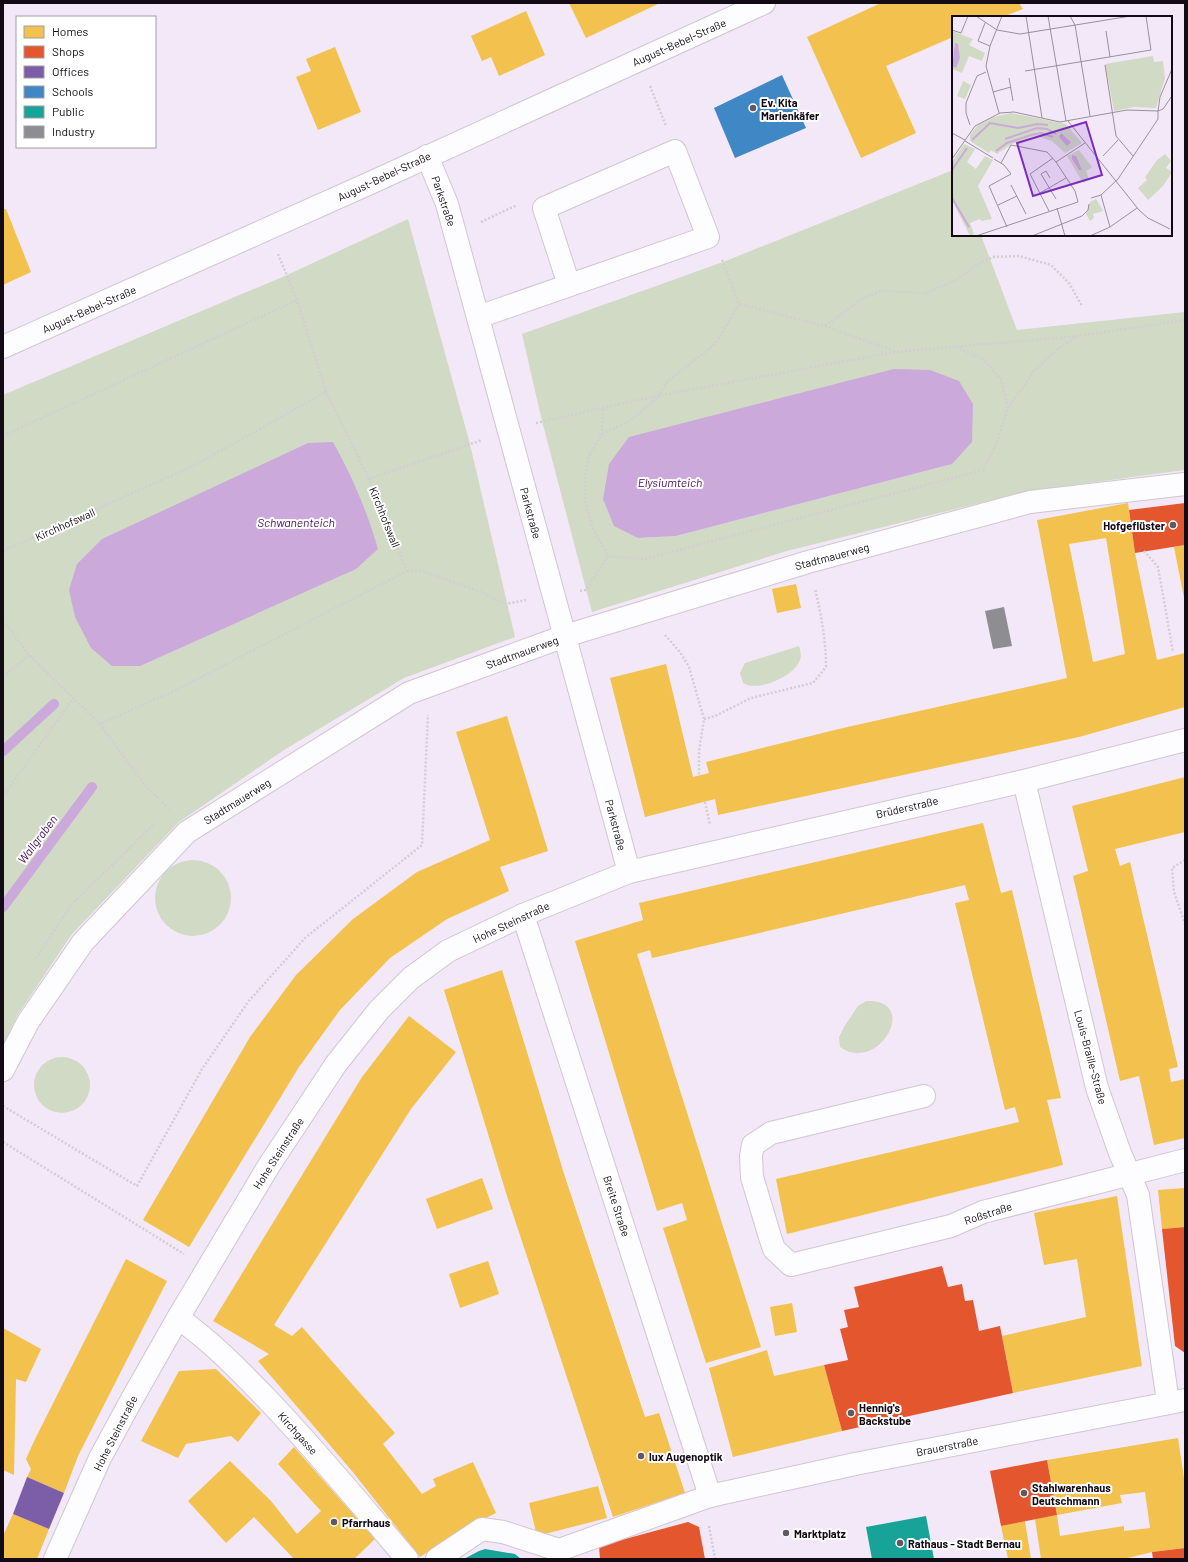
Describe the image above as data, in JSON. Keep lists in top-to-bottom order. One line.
{"streets":{"street":["August-Bebel-Straße","Parkstraße","Stadtmauerweg","Brüderstraße","Hohe Steinstraße","Louis-Braille-Straße","Breite Straße","Roßstraße","Kirchgasse","Brauerstraße"],"path":["Kirchhofswall"]},"crossings":[["August-Bebel-Straße","Parkstraße"],["Parkstraße","Stadtmauerweg"],["Parkstraße","Brüderstraße"],["Parkstraße","Hohe Steinstraße"],["Brüderstraße","Hohe Steinstraße"],["Brüderstraße","Louis-Braille-Straße"],["Hohe Steinstraße","Breite Straße"],["Hohe Steinstraße","Kirchgasse"],["Louis-Braille-Straße","Roßstraße"],["Louis-Braille-Straße","Brauerstraße"],["Breite Straße","Brauerstraße"]],"water":["Elysiumteich","Schwanenteich","Wallgraben"],"places":["Ev. Kita Marienkäfer","Hofgeflüster","Hennig's Backstube","lux Augenoptik","Stahlwarenhaus Deutschmann","Pfarrhaus","Marktplatz","Rathaus - Stadt Bernau"],"legend":["Homes","Shops","Offices","Schools","Public","Industry"]}
